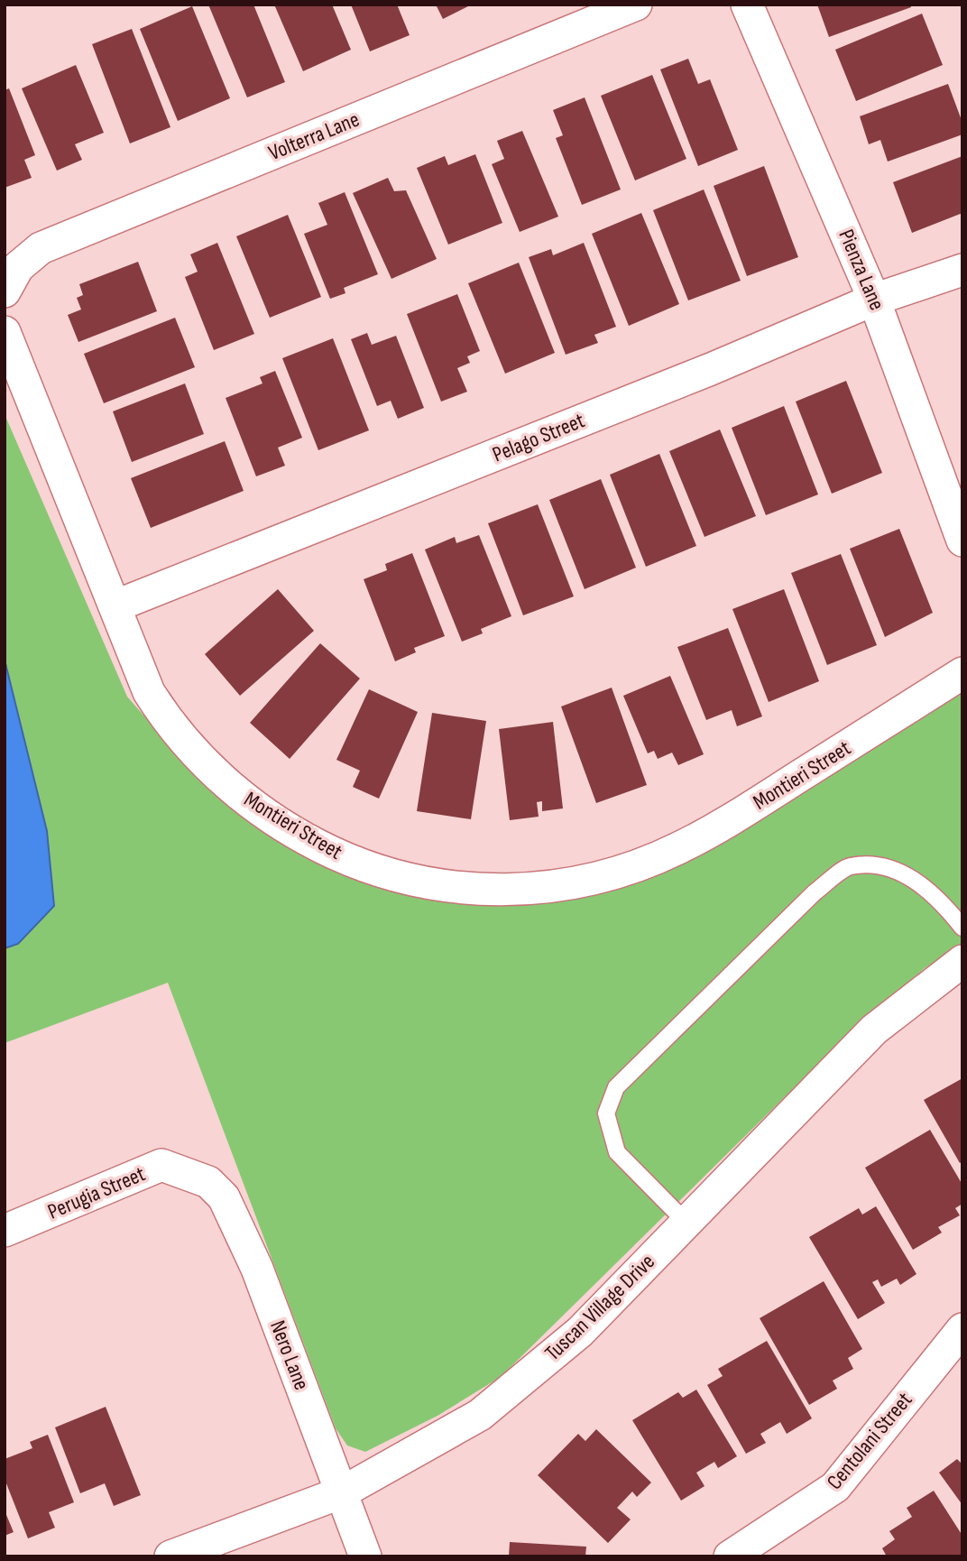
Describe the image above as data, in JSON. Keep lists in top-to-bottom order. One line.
{"streets":{"street":["Volterra Lane","Pienza Lane","Pelago Street","Montieri Street","Perugia Street","Tuscan Village Drive","Nero Lane","Centolani Street"]},"crossings":[["Pienza Lane","Pelago Street"],["Pelago Street","Montieri Street"],["Perugia Street","Nero Lane"],["Tuscan Village Drive","Nero Lane"]]}
